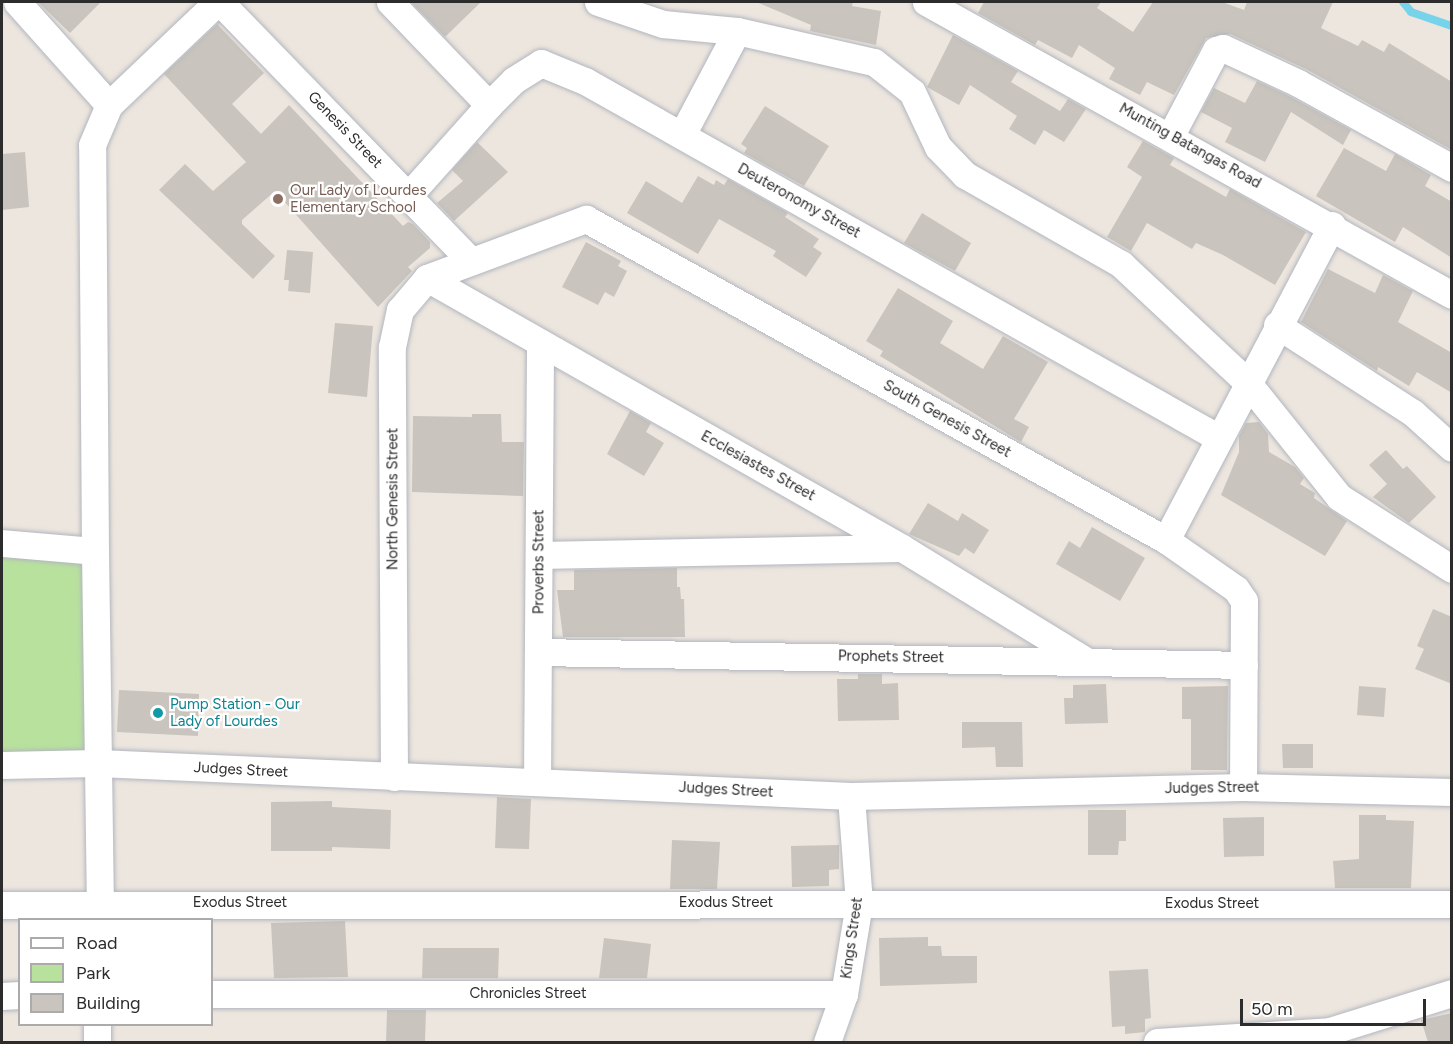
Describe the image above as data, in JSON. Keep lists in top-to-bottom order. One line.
{"streets":{"street":["Genesis Street","Munting Batangas Road","Deuteronomy Street","South Genesis Street","Ecclesiastes Street","North Genesis Street","Proverbs Street","Prophets Street","Judges Street","Exodus Street","Kings Street","Chronicles Street"]},"crossings":[["Genesis Street","Deuteronomy Street"],["Genesis Street","South Genesis Street"],["Genesis Street","North Genesis Street"],["South Genesis Street","North Genesis Street"],["South Genesis Street","Prophets Street"],["South Genesis Street","Judges Street"],["Ecclesiastes Street","North Genesis Street"],["Ecclesiastes Street","Proverbs Street"],["Ecclesiastes Street","Prophets Street"],["North Genesis Street","Judges Street"],["Proverbs Street","Prophets Street"],["Proverbs Street","Judges Street"],["Judges Street","Kings Street"],["Exodus Street","Kings Street"],["Kings Street","Chronicles Street"]],"places":["Our Lady of Lourdes Elementary School","Pump Station - Our Lady of Lourdes"],"legend":["Road","Park","Building"],"scale_bar":"50 m"}
